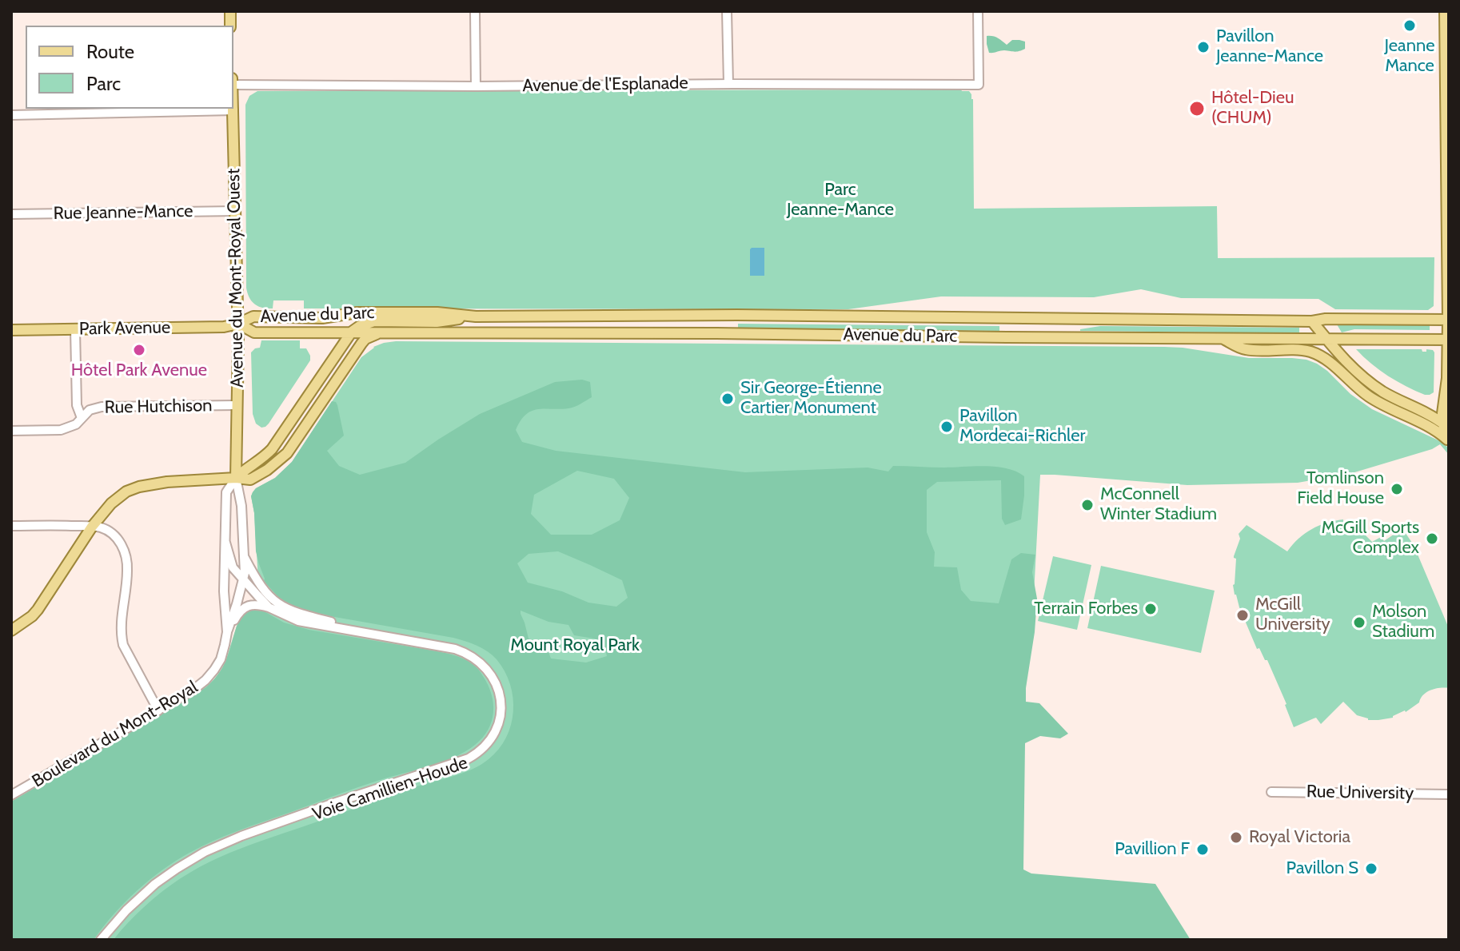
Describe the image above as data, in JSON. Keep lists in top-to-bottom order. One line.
{"streets":{"main road":["Avenue du Mont-Royal Ouest","Avenue du Parc","Park Avenue"],"street":["Avenue de l'Esplanade","Rue Jeanne-Mance","Rue Hutchison","Boulevard du Mont-Royal","Voie Camillien-Houde","Rue University"]},"crossings":[["Rue Jeanne-Mance","Avenue du Mont-Royal Ouest"],["Avenue du Mont-Royal Ouest","Avenue du Parc"],["Avenue du Mont-Royal Ouest","Park Avenue"],["Avenue du Mont-Royal Ouest","Rue Hutchison"],["Avenue du Mont-Royal Ouest","Boulevard du Mont-Royal"],["Avenue du Parc","Park Avenue"],["Boulevard du Mont-Royal","Voie Camillien-Houde"]],"parks":["Parc Jeanne-Mance","Mount Royal Park"],"places":["Jeanne Mance","Pavillon Jeanne-Mance","Hôtel-Dieu (CHUM)","Hôtel Park Avenue","Sir George-Étienne Cartier Monument","Pavillon Mordecai-Richler","Tomlinson Field House","McConnell Winter Stadium","McGill Sports Complex","Terrain Forbes","McGill University","Molson Stadium","Royal Victoria","Pavillion F","Pavillon S"],"legend":["Route","Parc"]}
